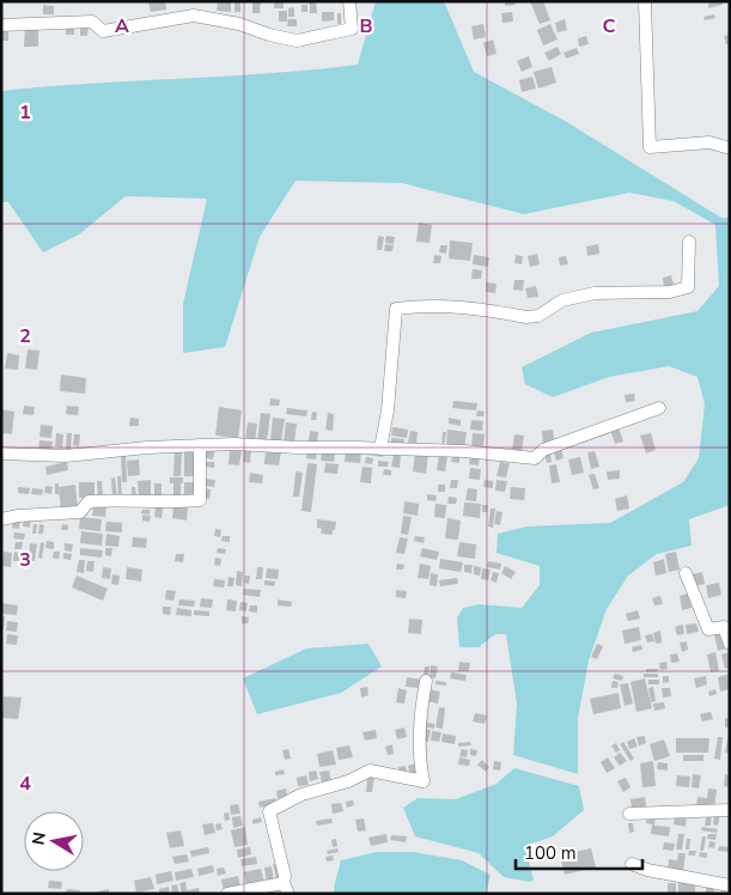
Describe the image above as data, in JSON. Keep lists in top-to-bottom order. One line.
{"scale_bar":"100 m","north":"left","grid":{"columns":["A","B","C"],"rows":["1","2","3","4"]}}
